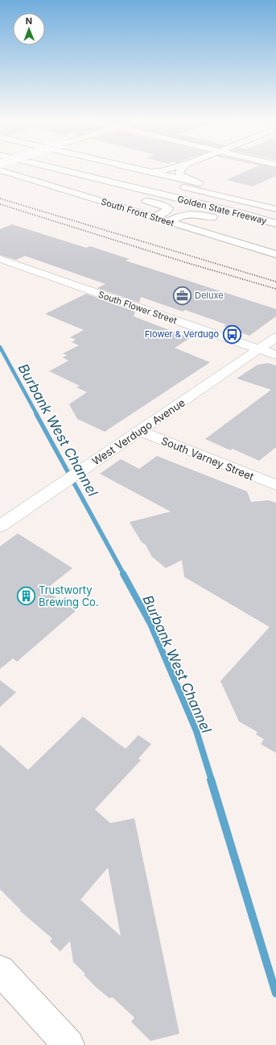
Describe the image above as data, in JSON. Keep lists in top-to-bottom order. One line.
{"streets":{"main road":["Golden State Freeway","South Front Street"],"street":["South Flower Street","West Verdugo Avenue","South Varney Street"]},"crossings":[["South Flower Street","West Verdugo Avenue"],["West Verdugo Avenue","South Varney Street"]],"water":["Burbank West Channel"],"places":{"office":["Deluxe"],"bus stop":["Flower & Verdugo"],"building":["Trustworty Brewing Co."]},"north":"top"}
